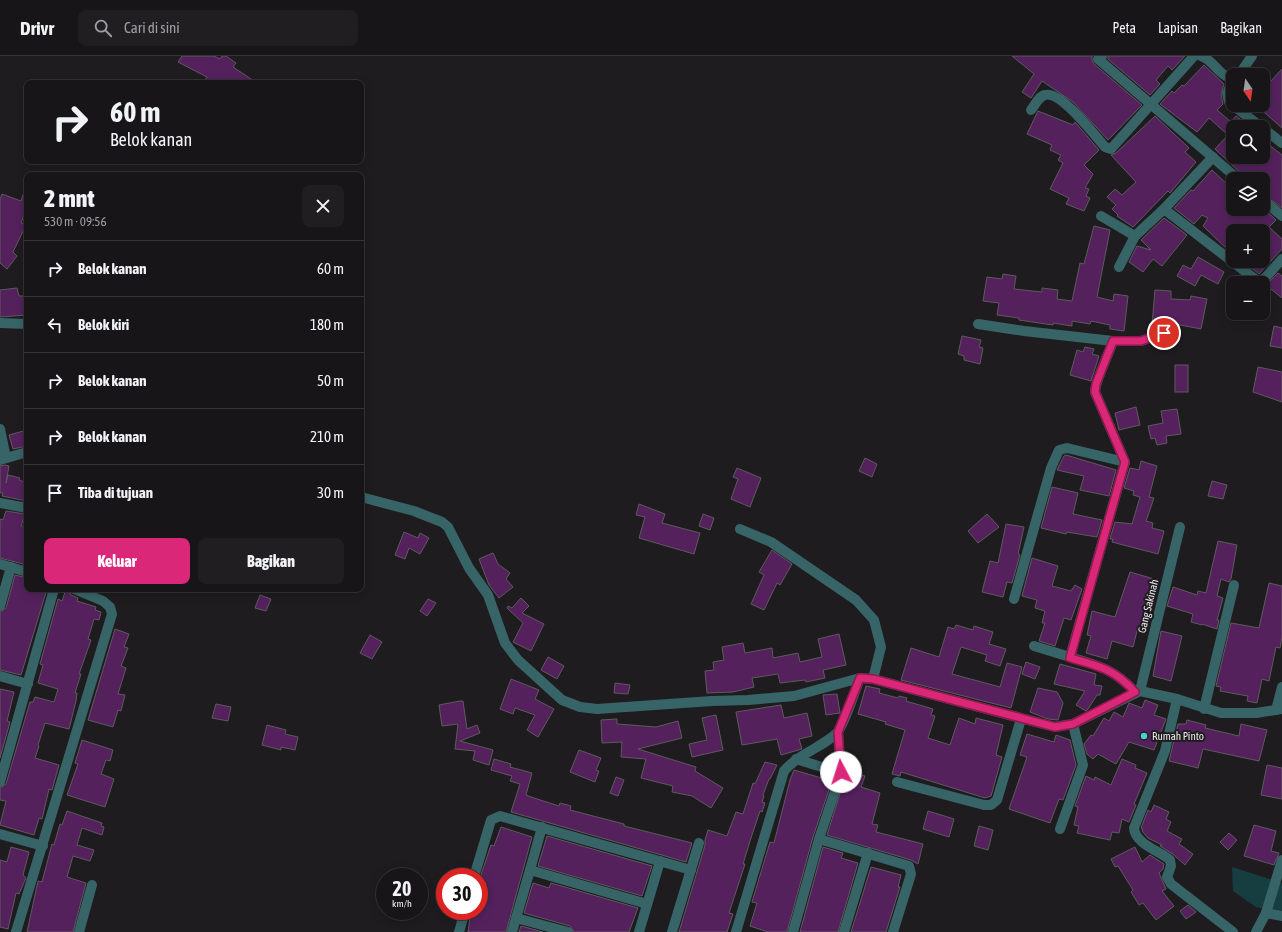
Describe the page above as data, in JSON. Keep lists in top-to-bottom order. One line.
{"streets":{"street":["Gang Sakinah"]},"places":["Rumah Pinto"],"north":"bottom","page":{"header":"Drivr","search":"Cari di sini","nav":["Peta","Lapisan","Bagikan"],"map_buttons":["+","−"],"turn":["60 m","Belok kanan"],"heading":["2 mnt","530 m · 09:56"],"list":[{"name":"Belok kanan","value":"60 m"},{"name":"Belok kiri","value":"180 m"},{"name":"Belok kanan","value":"50 m"},{"name":"Belok kanan","value":"210 m"},{"name":"Tiba di tujuan","value":"30 m"}],"buttons":["Keluar","Bagikan"],"speed":"20 km/h","limit":"30"}}
